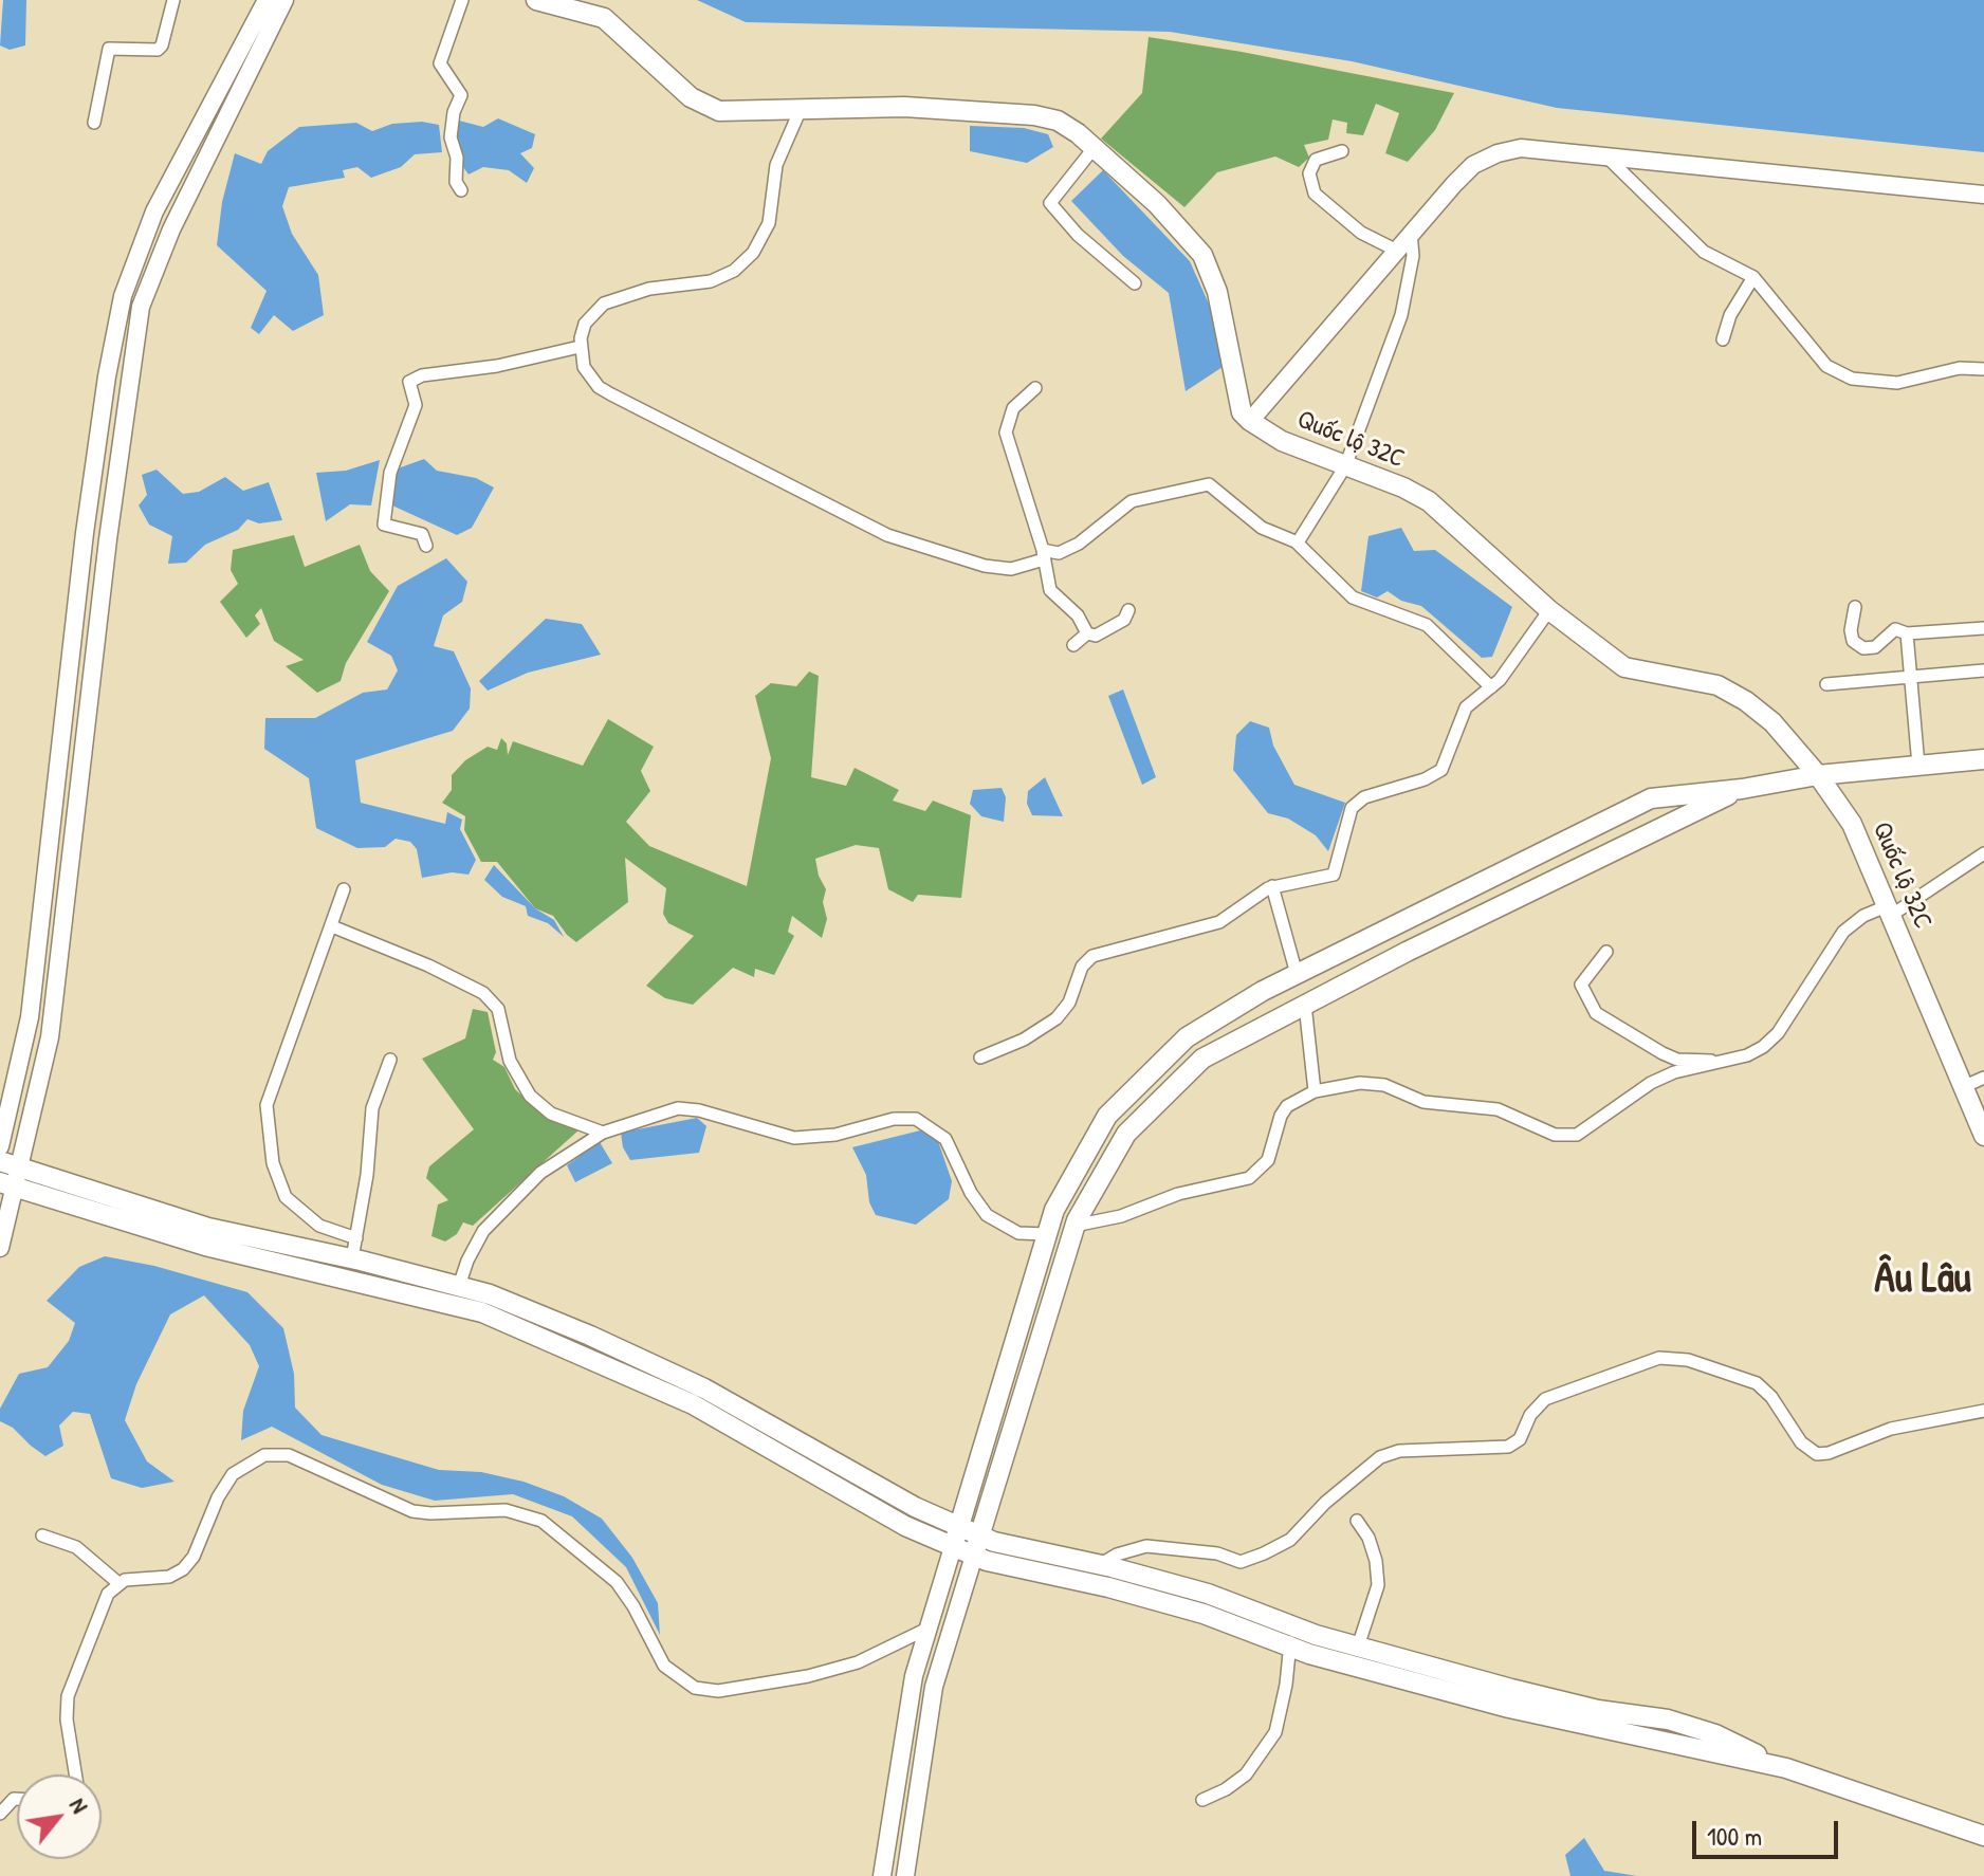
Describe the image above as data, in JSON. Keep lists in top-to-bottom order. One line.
{"streets":{"main road":["Quốc lộ 32C"]},"districts":["Âu Lâu"],"scale_bar":"100 m","north":"top right"}
